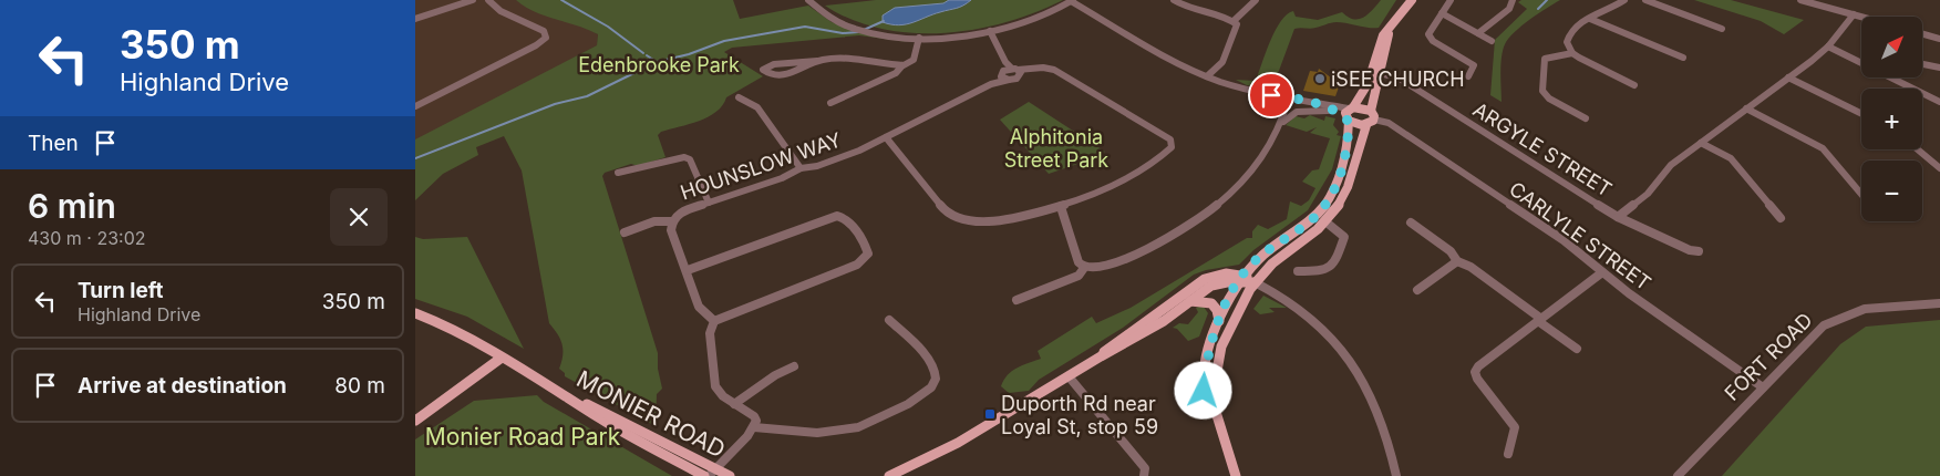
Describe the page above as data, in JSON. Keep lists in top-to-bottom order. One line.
{"streets":{"main road":["MONIER ROAD"],"street":["ARGYLE STREET","HOUNSLOW WAY","CARLYLE STREET","FORT ROAD"]},"crossings":[["CARLYLE STREET","FORT ROAD"]],"parks":["Edenbrooke Park","Alphitonia Street Park","Monier Road Park"],"places":{"other":["iSEE CHURCH"],"transit":["Duporth Rd near Loyal St, stop 59"]},"north":"top right","page":{"turn":["350 m","Highland Drive"],"map_buttons":["+","−"],"then":"Then","heading":["6 min","430 m · 23:02"],"list":[{"name":"Turn left","note":"Highland Drive","value":"350 m"},{"name":"Arrive at destination","value":"80 m"}]}}
